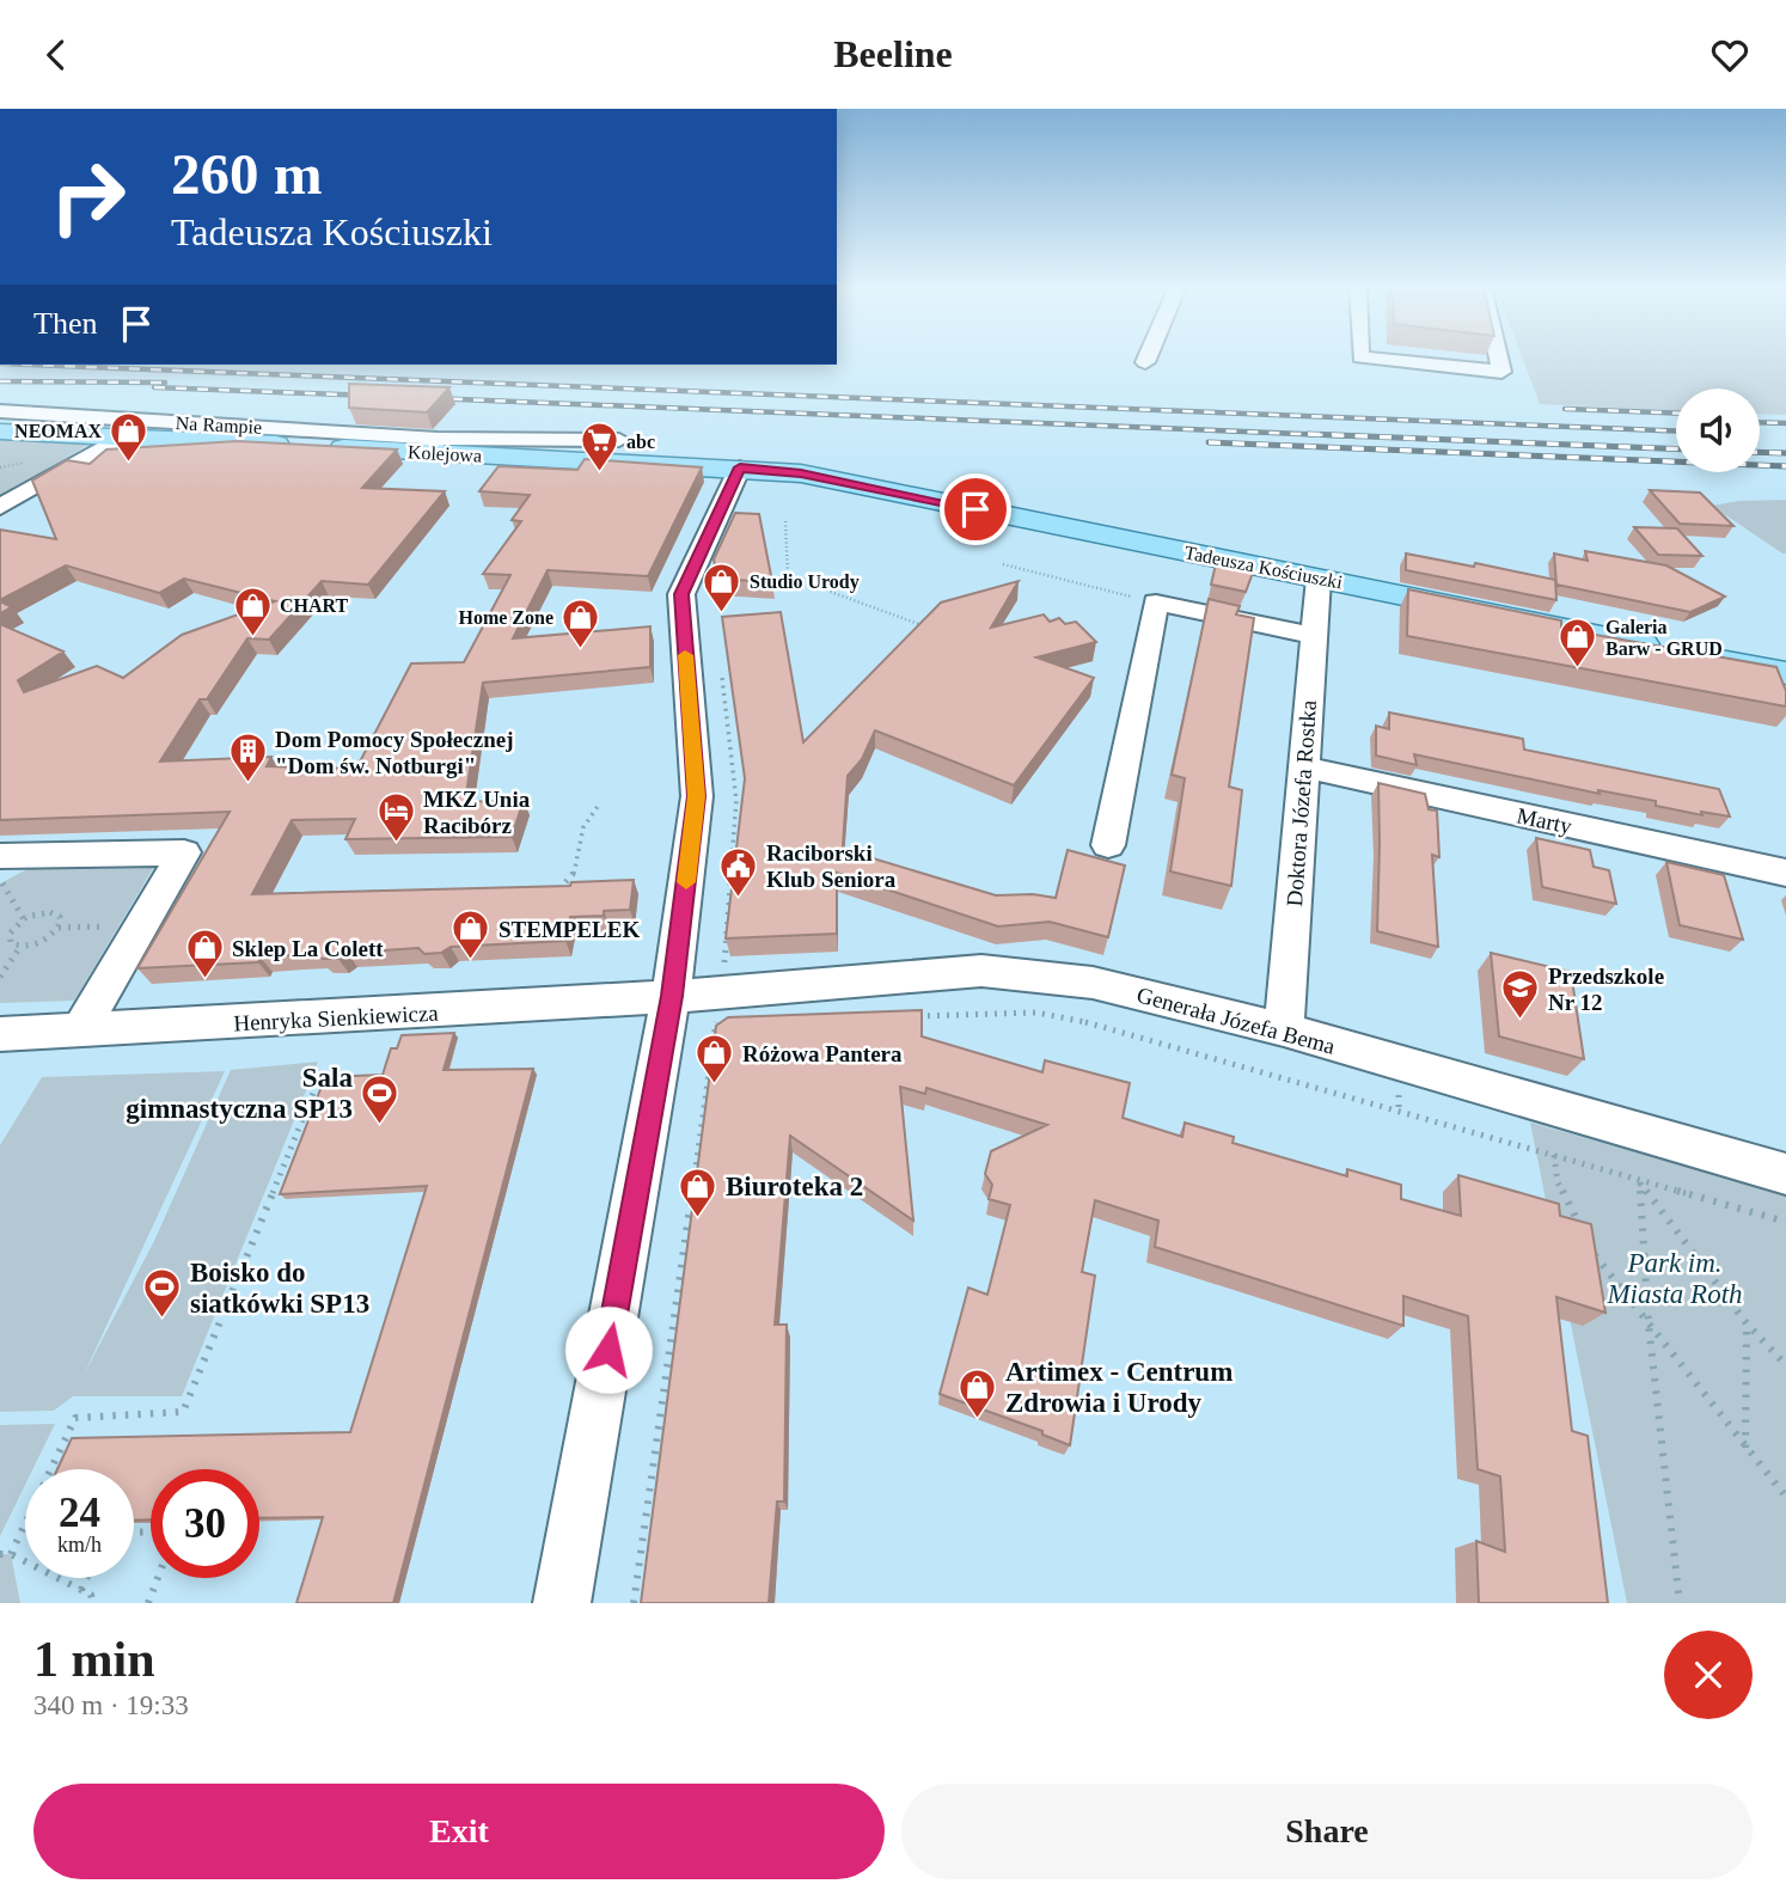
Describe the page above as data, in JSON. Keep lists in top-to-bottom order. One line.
{"streets":{"main road":["Kolejowa","Tadeusza Kościuszki"],"street":["Na Rampie","Doktora Józefa Rostka","Marty","Henryka Sienkiewicza","Generała Józefa Bema"]},"crossings":[["Na Rampie","Kolejowa"],["Kolejowa","Tadeusza Kościuszki"],["Tadeusza Kościuszki","Doktora Józefa Rostka"],["Doktora Józefa Rostka","Marty"],["Doktora Józefa Rostka","Generała Józefa Bema"],["Henryka Sienkiewicza","Generała Józefa Bema"]],"parks":["Park im. Miasta Roth"],"places":{"shop":["NEOMAX","Studio Urody","CHART","Home Zone","Galeria Barw - GRUD","STEMPELEK","Sklep La Colett","Różowa Pantera","Biuroteka 2","Artimex - Centrum Zdrowia i Urody"],"supermarket":["abc"],"building":["Dom Pomocy Społecznej \"Dom św. Notburgi\""],"hotel":["MKZ Unia Racibórz"],"public building":["Raciborski Klub Seniora"],"school or university":["Przedszkole Nr 12"],"sports":["Sala gimnastyczna SP13","Boisko do siatkówki SP13"]},"page":{"header":"Beeline","turn":["260 m","Tadeusza Kościuszki"],"then":"Then","speed":"24 km/h","limit":"30","heading":["1 min","340 m · 19:33"],"buttons":["Exit","Share"]}}
